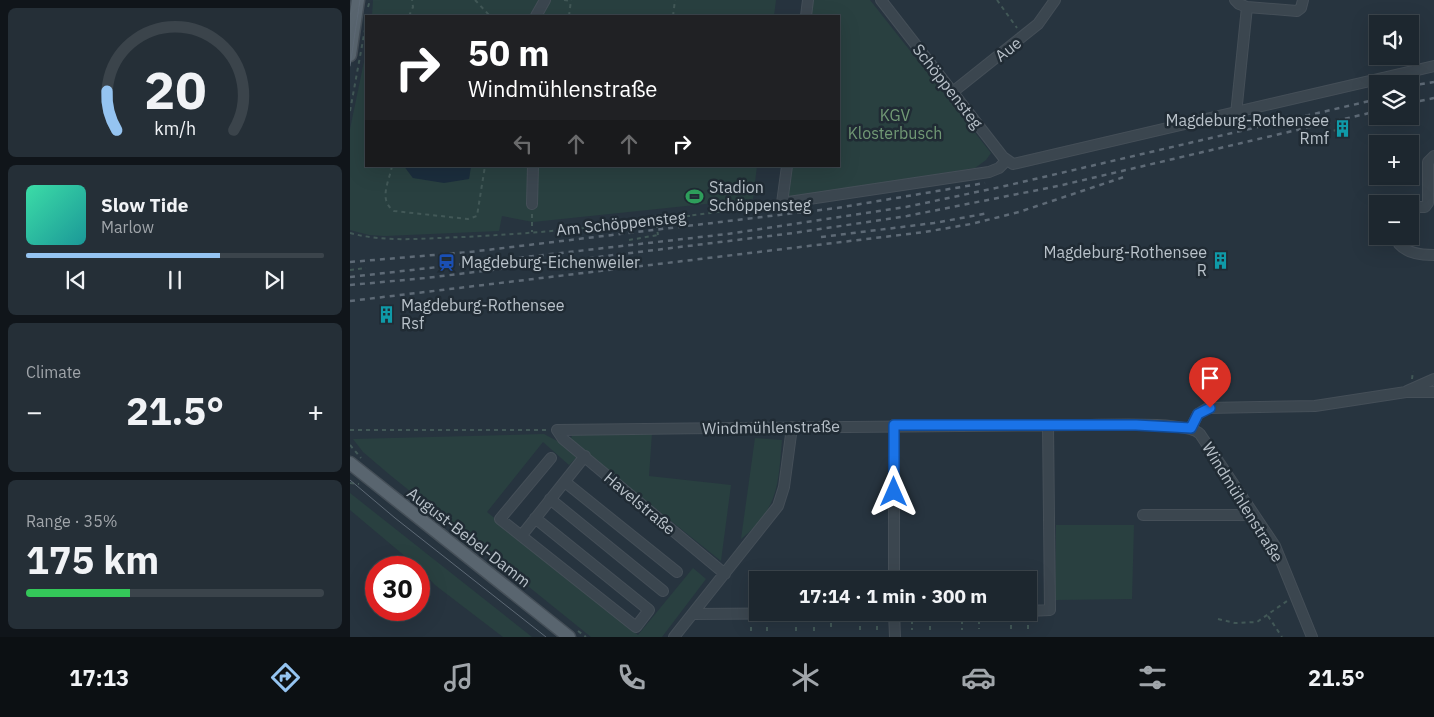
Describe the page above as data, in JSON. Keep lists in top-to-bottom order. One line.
{"streets":{"main road":["August-Bebel-Damm"],"street":["Aue","Schöppensteg","Windmühlenstraße","Havelstraße"],"path":["Am Schöppensteg"]},"crossings":[["Aue","Schöppensteg"],["Windmühlenstraße","Havelstraße"]],"parks":["KGV Klosterbusch"],"places":{"building":["Magdeburg-Rothensee Rmf","Magdeburg-Rothensee R","Magdeburg-Rothensee Rsf"],"sports":["Stadion Schöppensteg"],"station":["Magdeburg-Eichenweiler"]},"page":{"map_buttons":["+","−"],"turn":["50 m","Windmühlenstraße"],"song":["Slow Tide","Marlow"],"tile":["Climate",["Range · 35%","175 km"]],"heat":["−","21.5°","+"],"limit":"30","trip":"17:14 · 1 min · 300 m","tabs":["17:13","21.5°"],"gauge":["20","km/h"]}}
